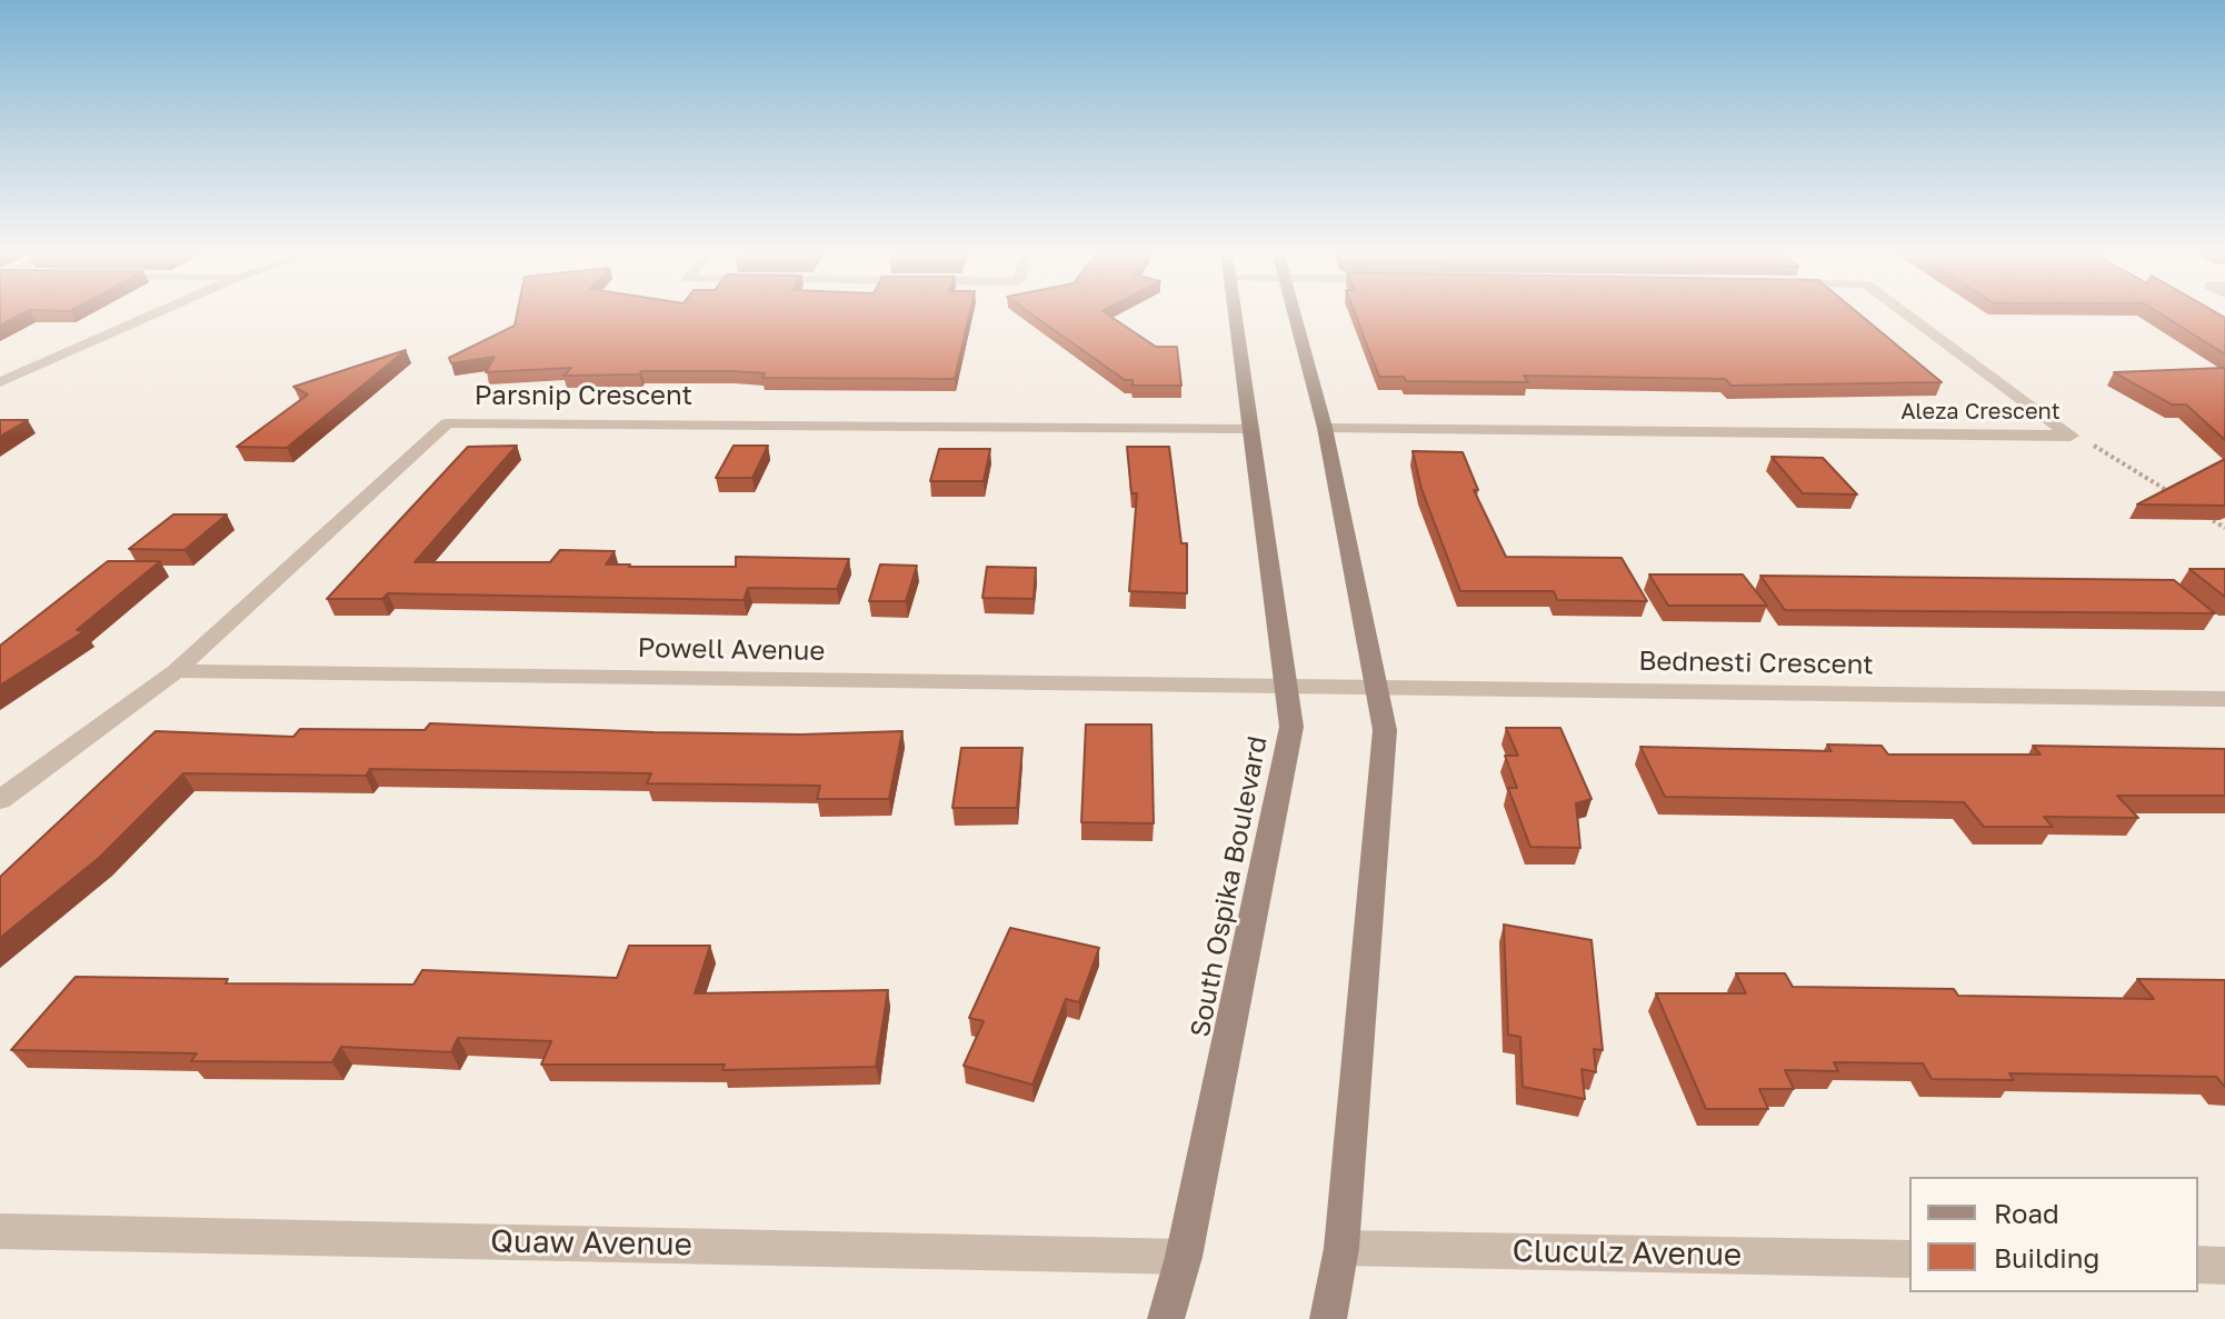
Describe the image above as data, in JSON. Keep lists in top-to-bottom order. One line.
{"streets":{"main road":["South Ospika Boulevard"],"street":["Parsnip Crescent","Aleza Crescent","Powell Avenue","Bednesti Crescent","Quaw Avenue","Cluculz Avenue"]},"crossings":[["Parsnip Crescent","Powell Avenue"],["Parsnip Crescent","South Ospika Boulevard"],["Powell Avenue","Bednesti Crescent"],["Powell Avenue","South Ospika Boulevard"],["Bednesti Crescent","South Ospika Boulevard"],["South Ospika Boulevard","Quaw Avenue"]],"legend":["Road","Building"]}
